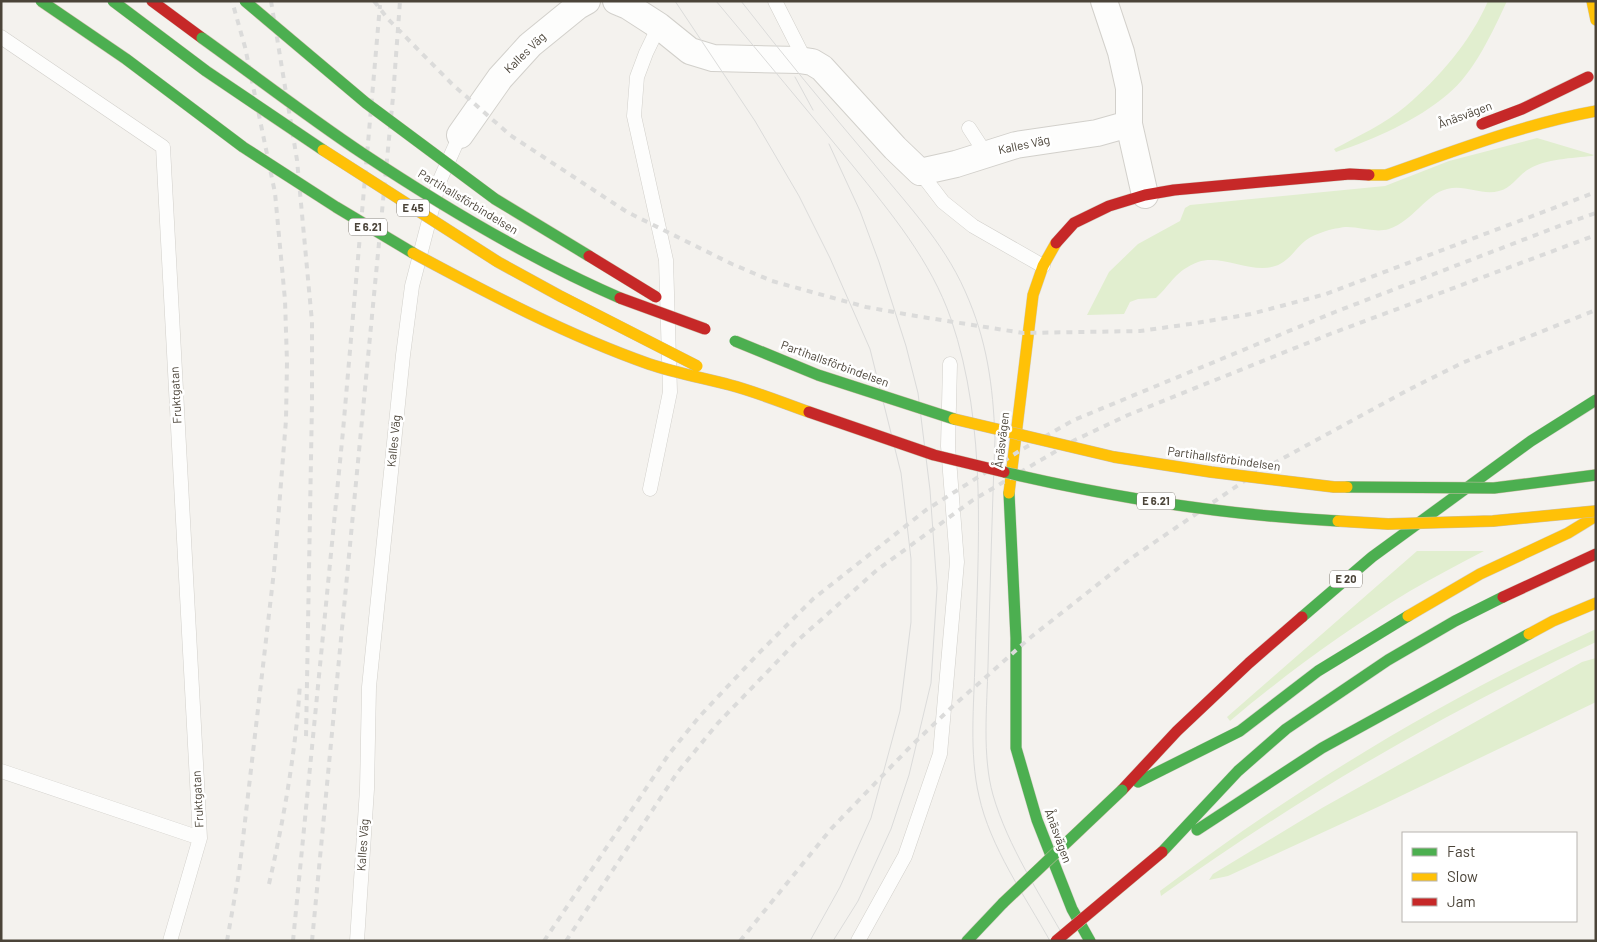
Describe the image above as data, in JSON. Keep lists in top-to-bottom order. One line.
{"streets":{"main road":["Ånäsvägen","Partihallsförbindelsen","E 45","E 6.21","E 20"],"street":["Kalles Väg"],"lane":["Fruktgatan"]},"crossings":[["E 45","E 6.21"]],"legend":["Fast","Slow","Jam"]}
